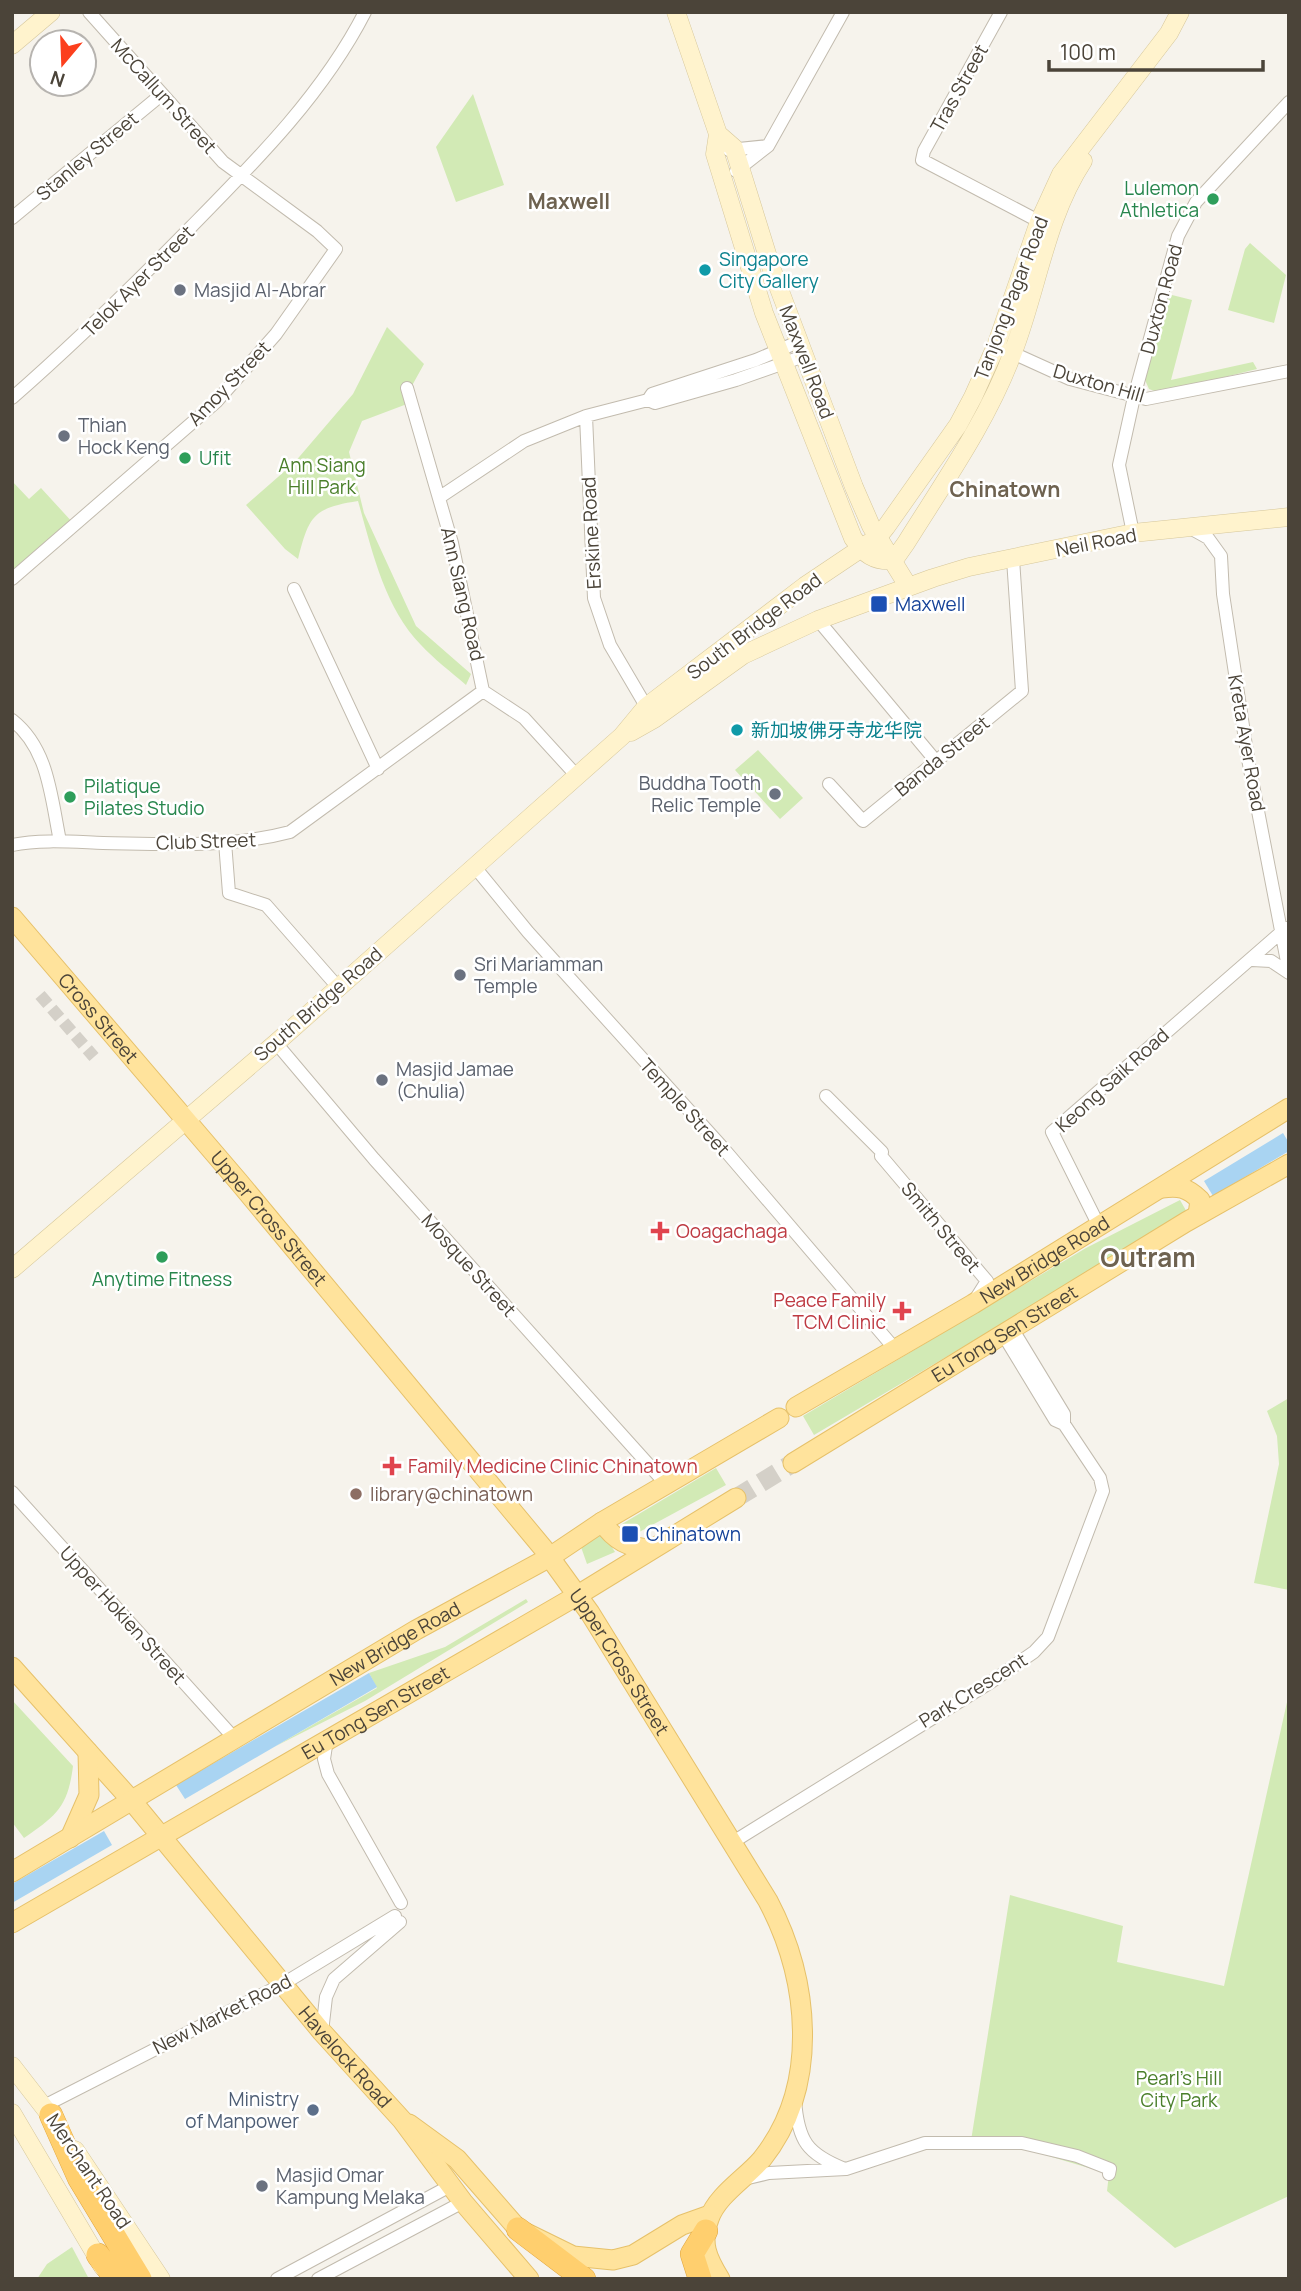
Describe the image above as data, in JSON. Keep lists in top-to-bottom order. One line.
{"streets":{"main road":["Tanjong Pagar Road","Maxwell Road","Neil Road","South Bridge Road","Cross Street","Upper Cross Street","New Bridge Road","Eu Tong Sen Street","Havelock Road","Merchant Road"],"street":["Tras Street","McCallum Street","Stanley Street","Telok Ayer Street","Duxton Road","Amoy Street","Duxton Hill","Erskine Road","Ann Siang Road","Kreta Ayer Road","Banda Street","Club Street","Keong Saik Road","Temple Street","Smith Street","Mosque Street","Upper Hokien Street","Park Crescent","New Market Road"]},"crossings":[["Tras Street","Tanjong Pagar Road"],["McCallum Street","Stanley Street"],["McCallum Street","Telok Ayer Street"],["McCallum Street","Amoy Street"],["Telok Ayer Street","Amoy Street"],["Tanjong Pagar Road","Maxwell Road"],["Tanjong Pagar Road","Duxton Hill"],["Tanjong Pagar Road","South Bridge Road"],["Duxton Road","Duxton Hill"],["Duxton Road","Neil Road"],["Maxwell Road","Neil Road"],["Maxwell Road","South Bridge Road"],["Erskine Road","South Bridge Road"],["Neil Road","South Bridge Road"],["Neil Road","Kreta Ayer Road"],["Neil Road","Banda Street"],["Ann Siang Road","Club Street"],["South Bridge Road","Cross Street"],["South Bridge Road","Temple Street"],["South Bridge Road","Upper Cross Street"],["South Bridge Road","Mosque Street"],["Kreta Ayer Road","Keong Saik Road"],["Cross Street","Upper Cross Street"],["Keong Saik Road","New Bridge Road"],["Temple Street","New Bridge Road"],["Upper Cross Street","New Bridge Road"],["Upper Cross Street","Eu Tong Sen Street"],["Upper Cross Street","Park Crescent"],["Smith Street","New Bridge Road"],["New Bridge Road","Mosque Street"],["New Bridge Road","Upper Hokien Street"],["New Bridge Road","Havelock Road"],["Eu Tong Sen Street","Park Crescent"],["Eu Tong Sen Street","Havelock Road"],["New Market Road","Havelock Road"],["New Market Road","Merchant Road"]],"districts":["Maxwell","Chinatown","Outram"],"parks":["Ann Siang Hill Park","Pearl's Hill City Park"],"places":{"other":["Lulemon Athletica","Singapore City Gallery","Masjid Al-Abrar","Thian Hock Keng","Ufit","新加坡佛牙寺龙华院","Buddha Tooth Relic Temple","Pilatique Pilates Studio","Sri Mariamman Temple","Masjid Jamae (Chulia)","Anytime Fitness","library@chinatown","Ministry of Manpower","Masjid Omar Kampung Melaka"],"transit":["Maxwell","Chinatown"],"health":["Ooagachaga","Peace Family TCM Clinic","Family Medicine Clinic Chinatown"]},"scale_bar":"100 m","north":"bottom"}
